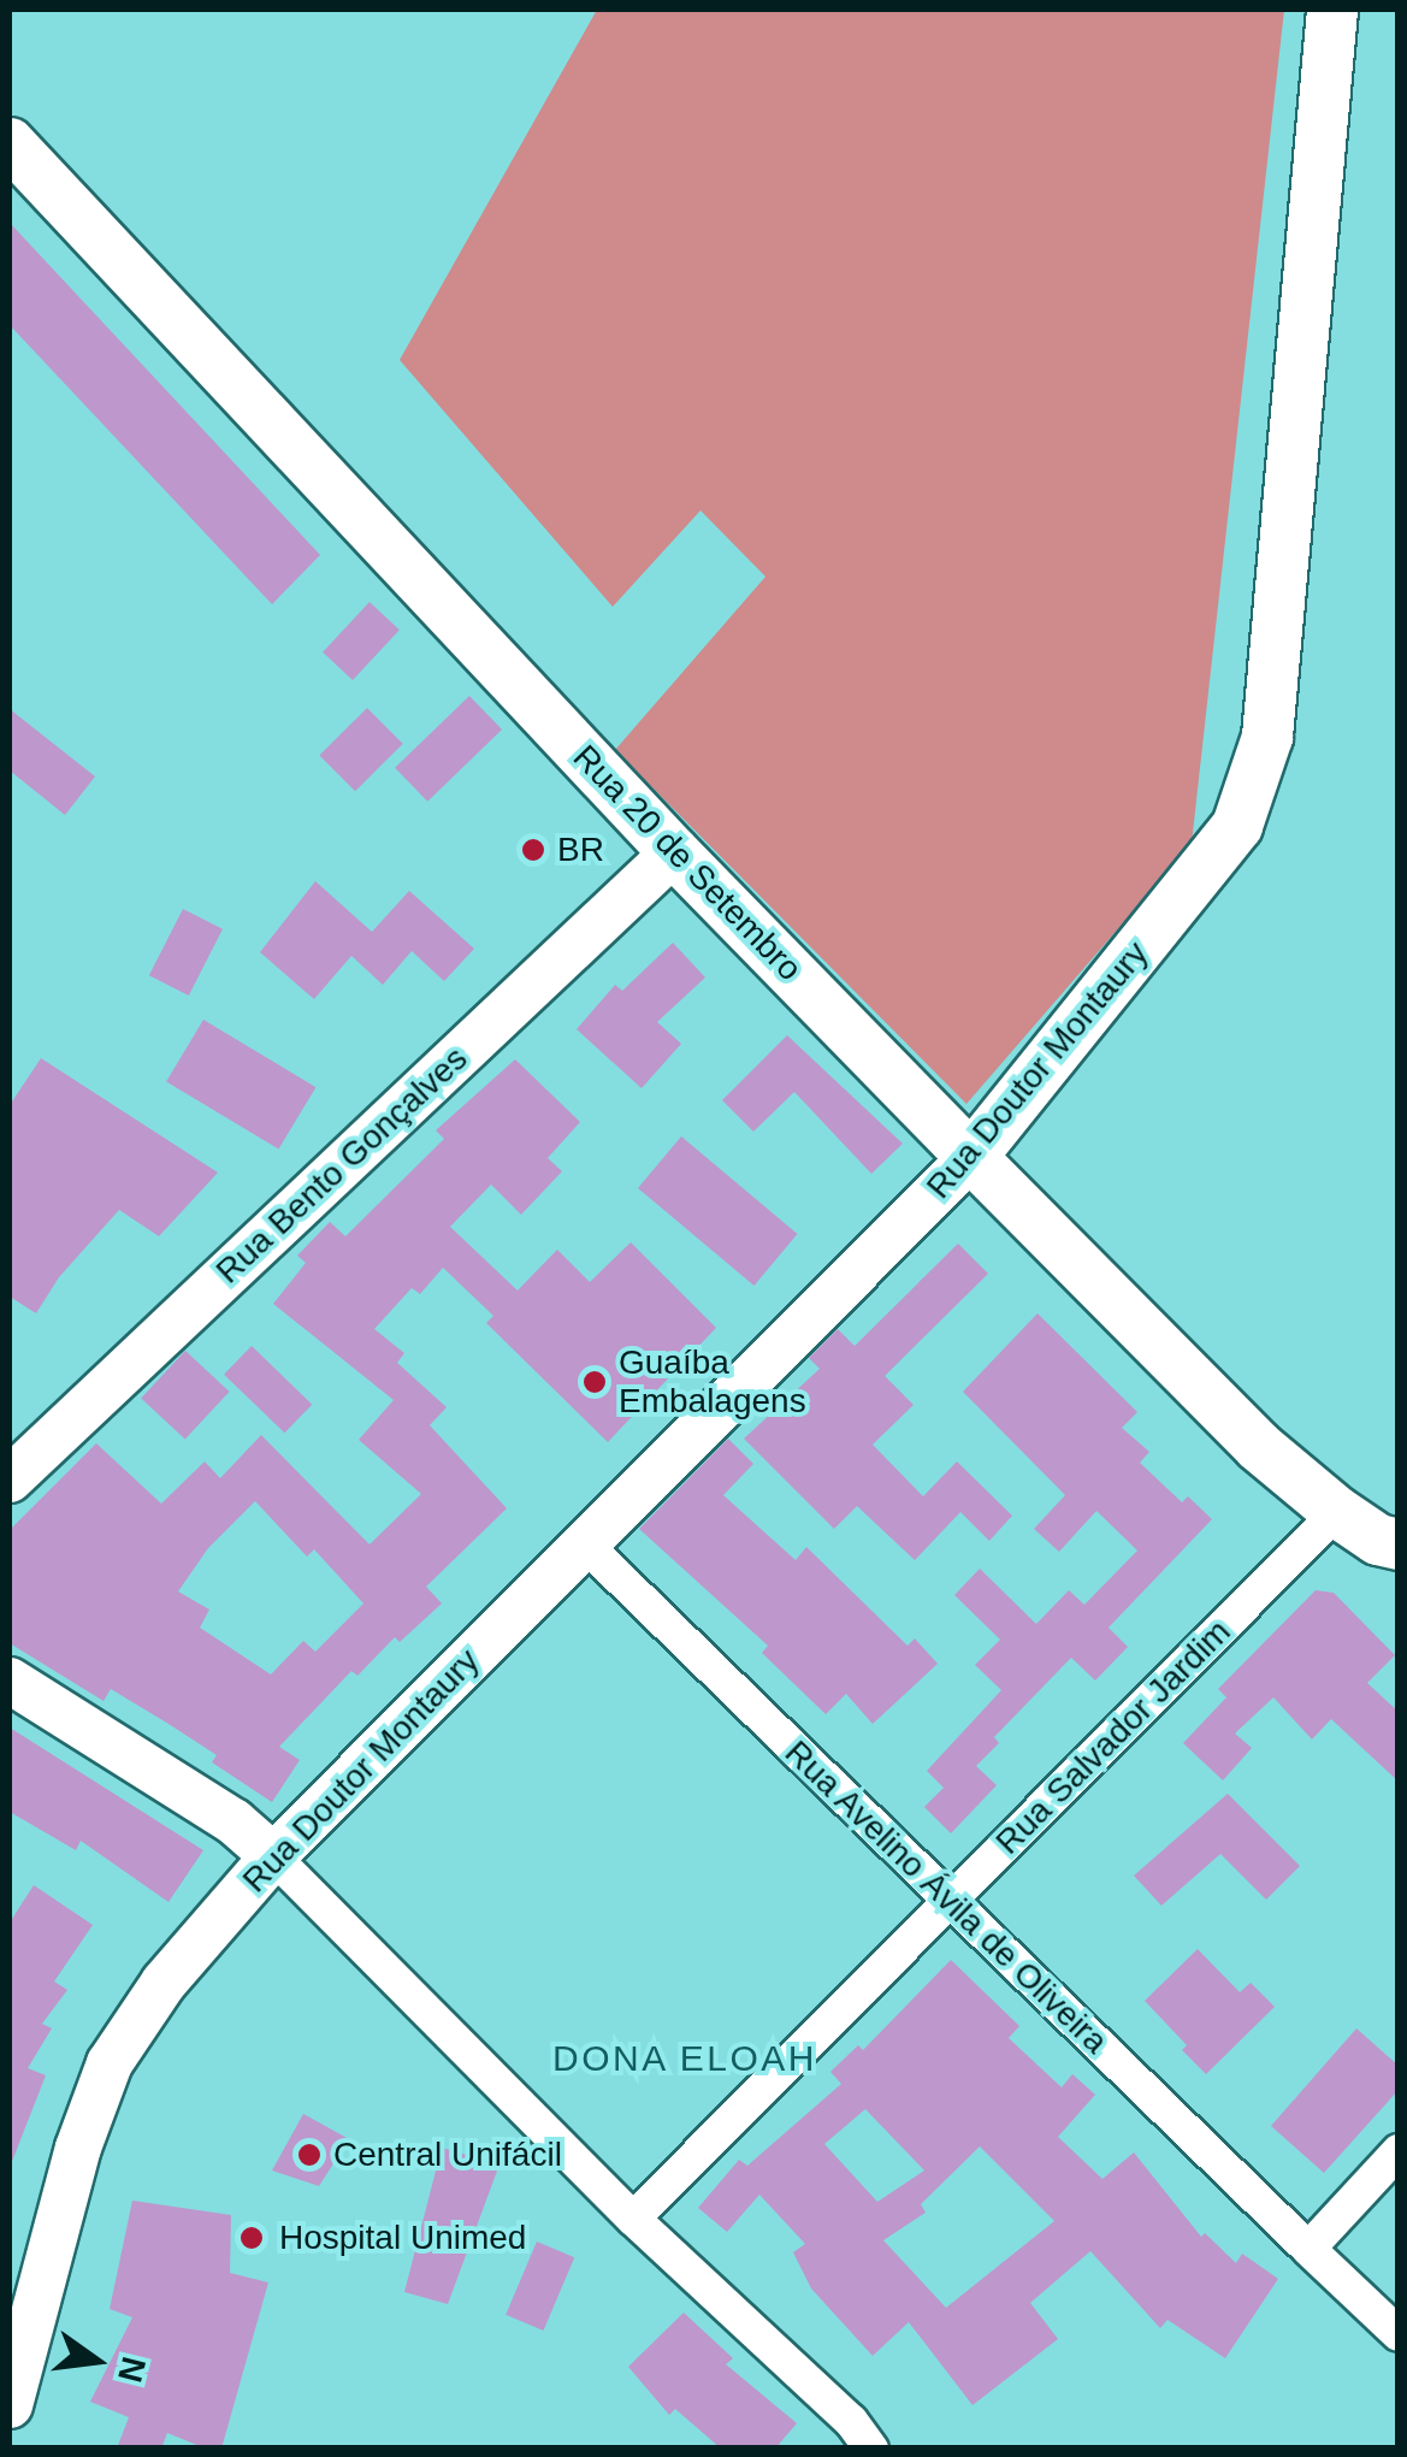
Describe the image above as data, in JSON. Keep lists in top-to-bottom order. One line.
{"streets":{"main road":["Rua 20 de Setembro","Rua Doutor Montaury","Rua Bento Gonçalves"],"street":["Rua Salvador Jardim","Rua Avelino Ávila de Oliveira"]},"crossings":[["Rua 20 de Setembro","Rua Doutor Montaury"],["Rua 20 de Setembro","Rua Bento Gonçalves"],["Rua 20 de Setembro","Rua Salvador Jardim"],["Rua Doutor Montaury","Rua Avelino Ávila de Oliveira"],["Rua Salvador Jardim","Rua Avelino Ávila de Oliveira"]],"districts":["DONA ELOAH"],"places":["BR","Guaíba Embalagens","Central Unifácil","Hospital Unimed"],"north":"right"}
